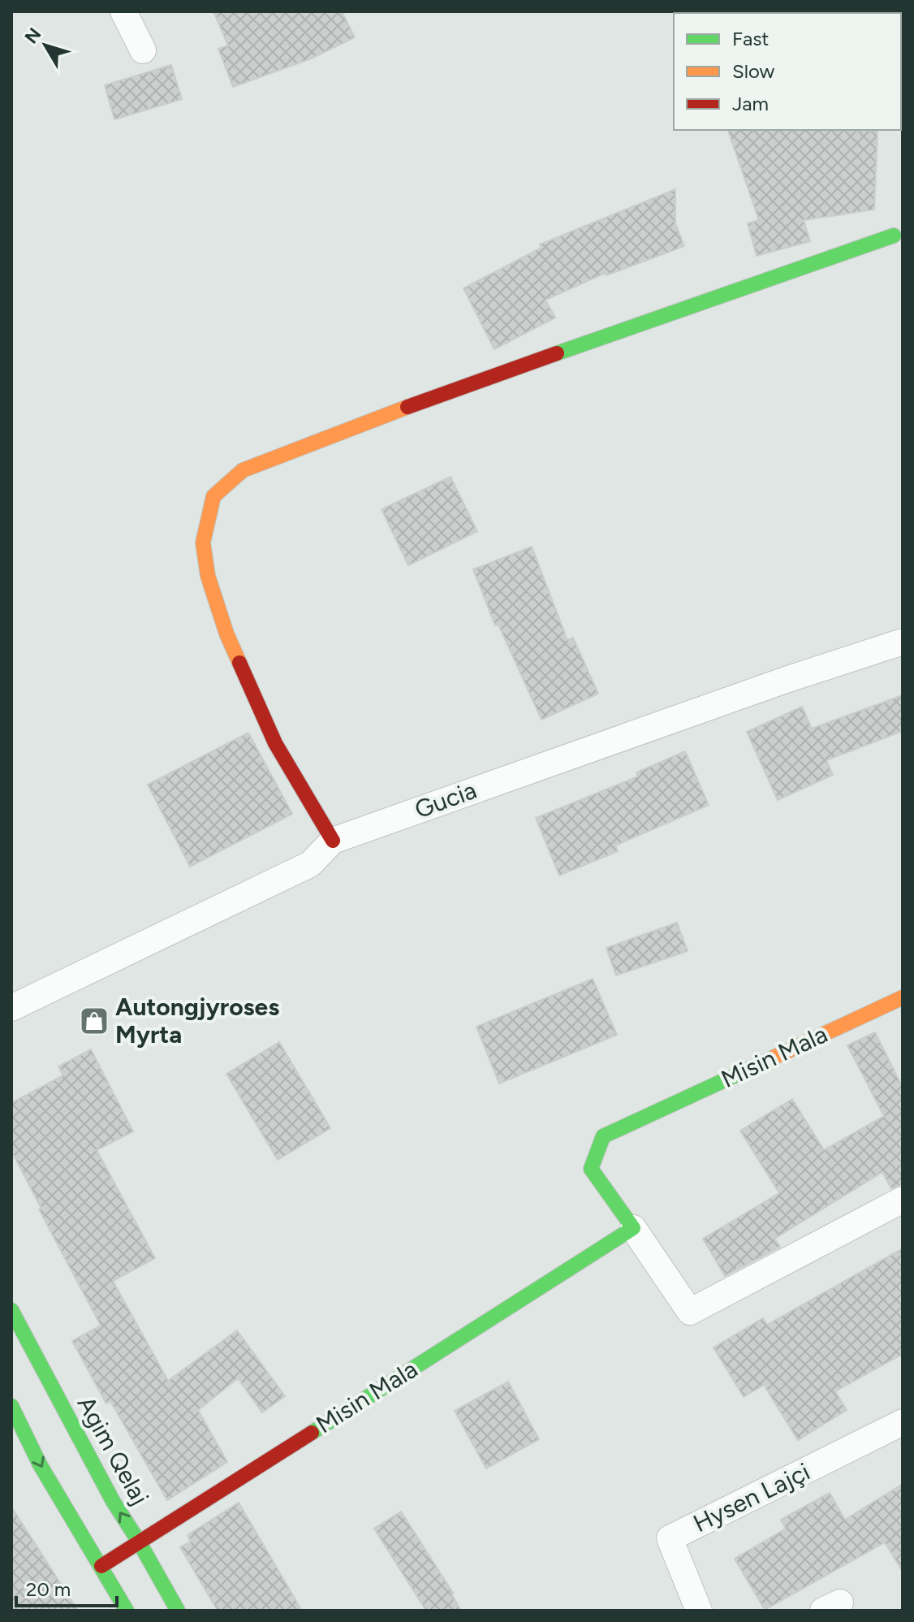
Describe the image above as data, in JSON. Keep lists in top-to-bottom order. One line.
{"streets":{"street":["Gucia","Misin Mala","Agim Qelaj","Hysen Lajçi"]},"crossings":[["Misin Mala","Agim Qelaj"]],"places":{"shop":["Autongjyroses Myrta"]},"legend":["Fast","Slow","Jam"],"scale_bar":"20 m","north":"top left"}
